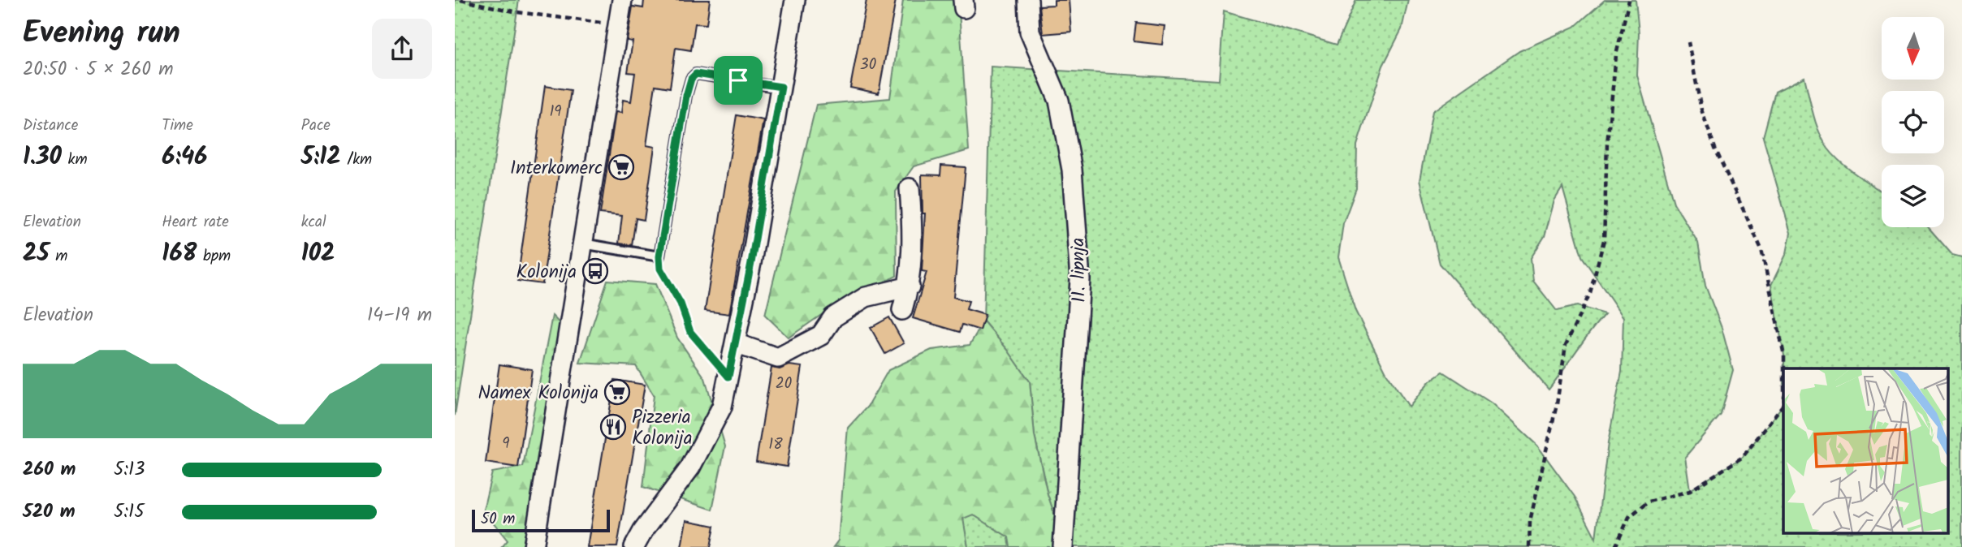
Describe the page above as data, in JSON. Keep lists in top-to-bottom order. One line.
{"streets":{"street":["11. lipnja"]},"places":{"supermarket":["Interkomerc","Namex Kolonija"],"bus stop":["Kolonija"],"restaurant":["Pizzeria Kolonija"]},"house_numbers":["30","19","20","9","18"],"scale_bar":"50 m","north":"bottom","page":{"heading":["Evening run","20:50 · 5 × 260 m"],"stats":[["Distance","1.30 km"],["Time","6:46"],["Pace","5:12 /km"],["Elevation","25 m"],["Heart rate","168 bpm"],["kcal","102"]],"chart":["Elevation","14–19 m"],"list":[{"name":"260 m","note":"5:13"},{"name":"520 m","note":"5:15"}],"scale":"50 m"}}
